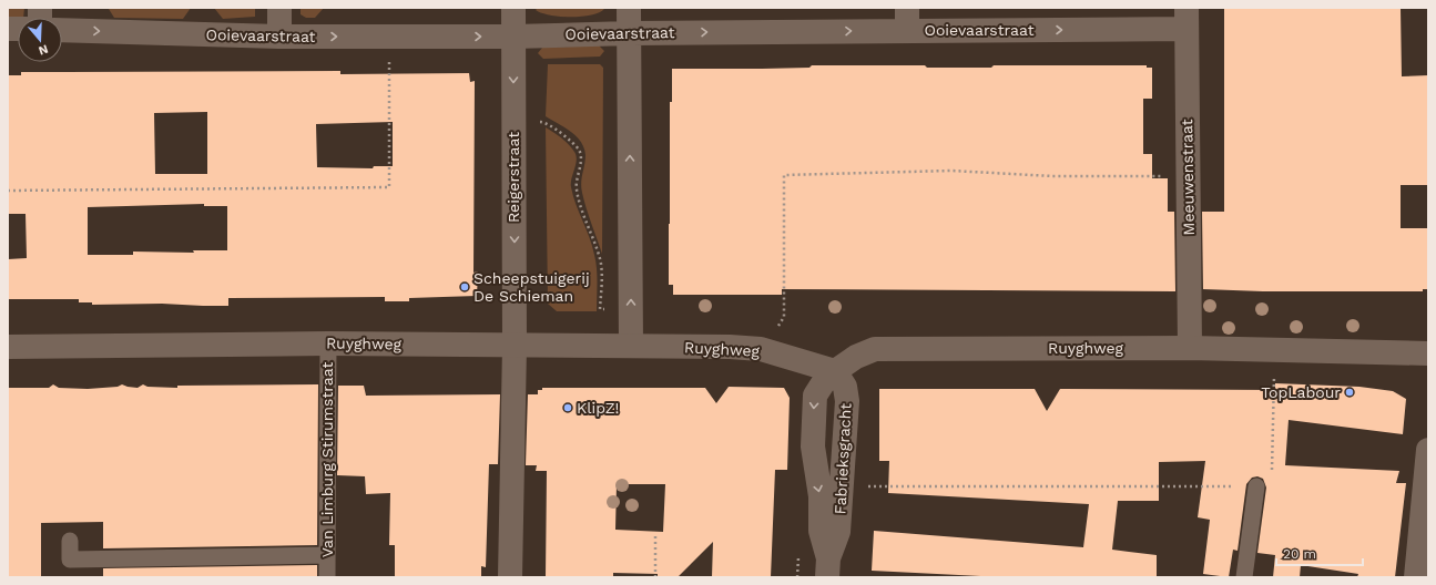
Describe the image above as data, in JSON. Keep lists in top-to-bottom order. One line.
{"streets":{"street":["Ooievaarstraat","Reigerstraat","Meeuwenstraat","Ruyghweg","Fabrieksgracht"],"lane":["Van Limburg Stirumstraat"]},"crossings":[["Ooievaarstraat","Reigerstraat"],["Ooievaarstraat","Meeuwenstraat"],["Reigerstraat","Ruyghweg"],["Meeuwenstraat","Ruyghweg"],["Ruyghweg","Fabrieksgracht"],["Ruyghweg","Van Limburg Stirumstraat"]],"one_way":["Ooievaarstraat"],"places":["Scheepstuigerij De Schieman","TopLabour","KlipZ!"],"scale_bar":"20 m","north":"bottom"}
